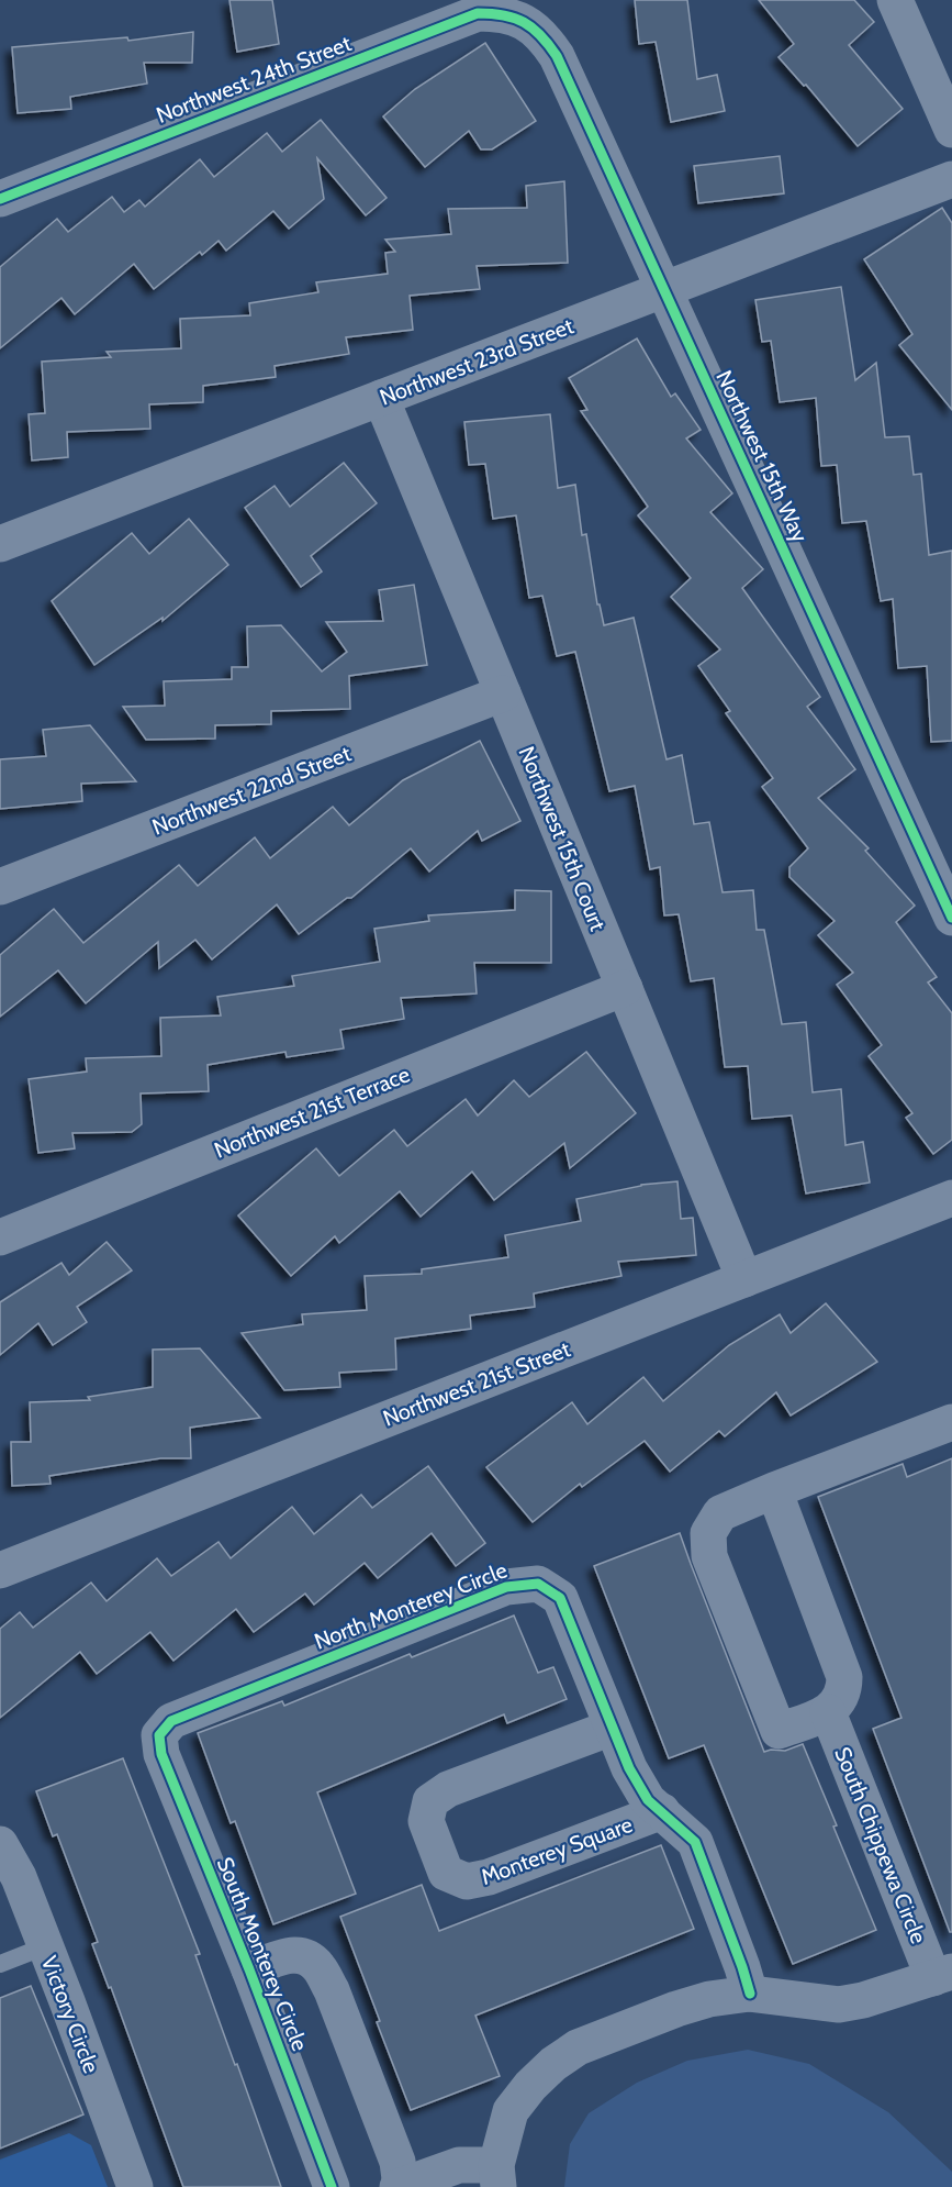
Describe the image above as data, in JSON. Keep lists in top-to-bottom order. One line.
{"streets":{"street":["Northwest 24th Street","Northwest 23rd Street","Northwest 15th Way","Northwest 22nd Street","Northwest 15th Court","Northwest 21st Terrace","Northwest 21st Street","North Monterey Circle","South Chippewa Circle","Monterey Square","South Monterey Circle","Victory Circle"]},"crossings":[["Northwest 24th Street","Northwest 15th Way"],["Northwest 23rd Street","Northwest 15th Way"],["Northwest 23rd Street","Northwest 15th Court"],["Northwest 22nd Street","Northwest 15th Court"],["Northwest 15th Court","Northwest 21st Terrace"],["Northwest 15th Court","Northwest 21st Street"],["North Monterey Circle","Monterey Square"],["North Monterey Circle","South Monterey Circle"]]}
